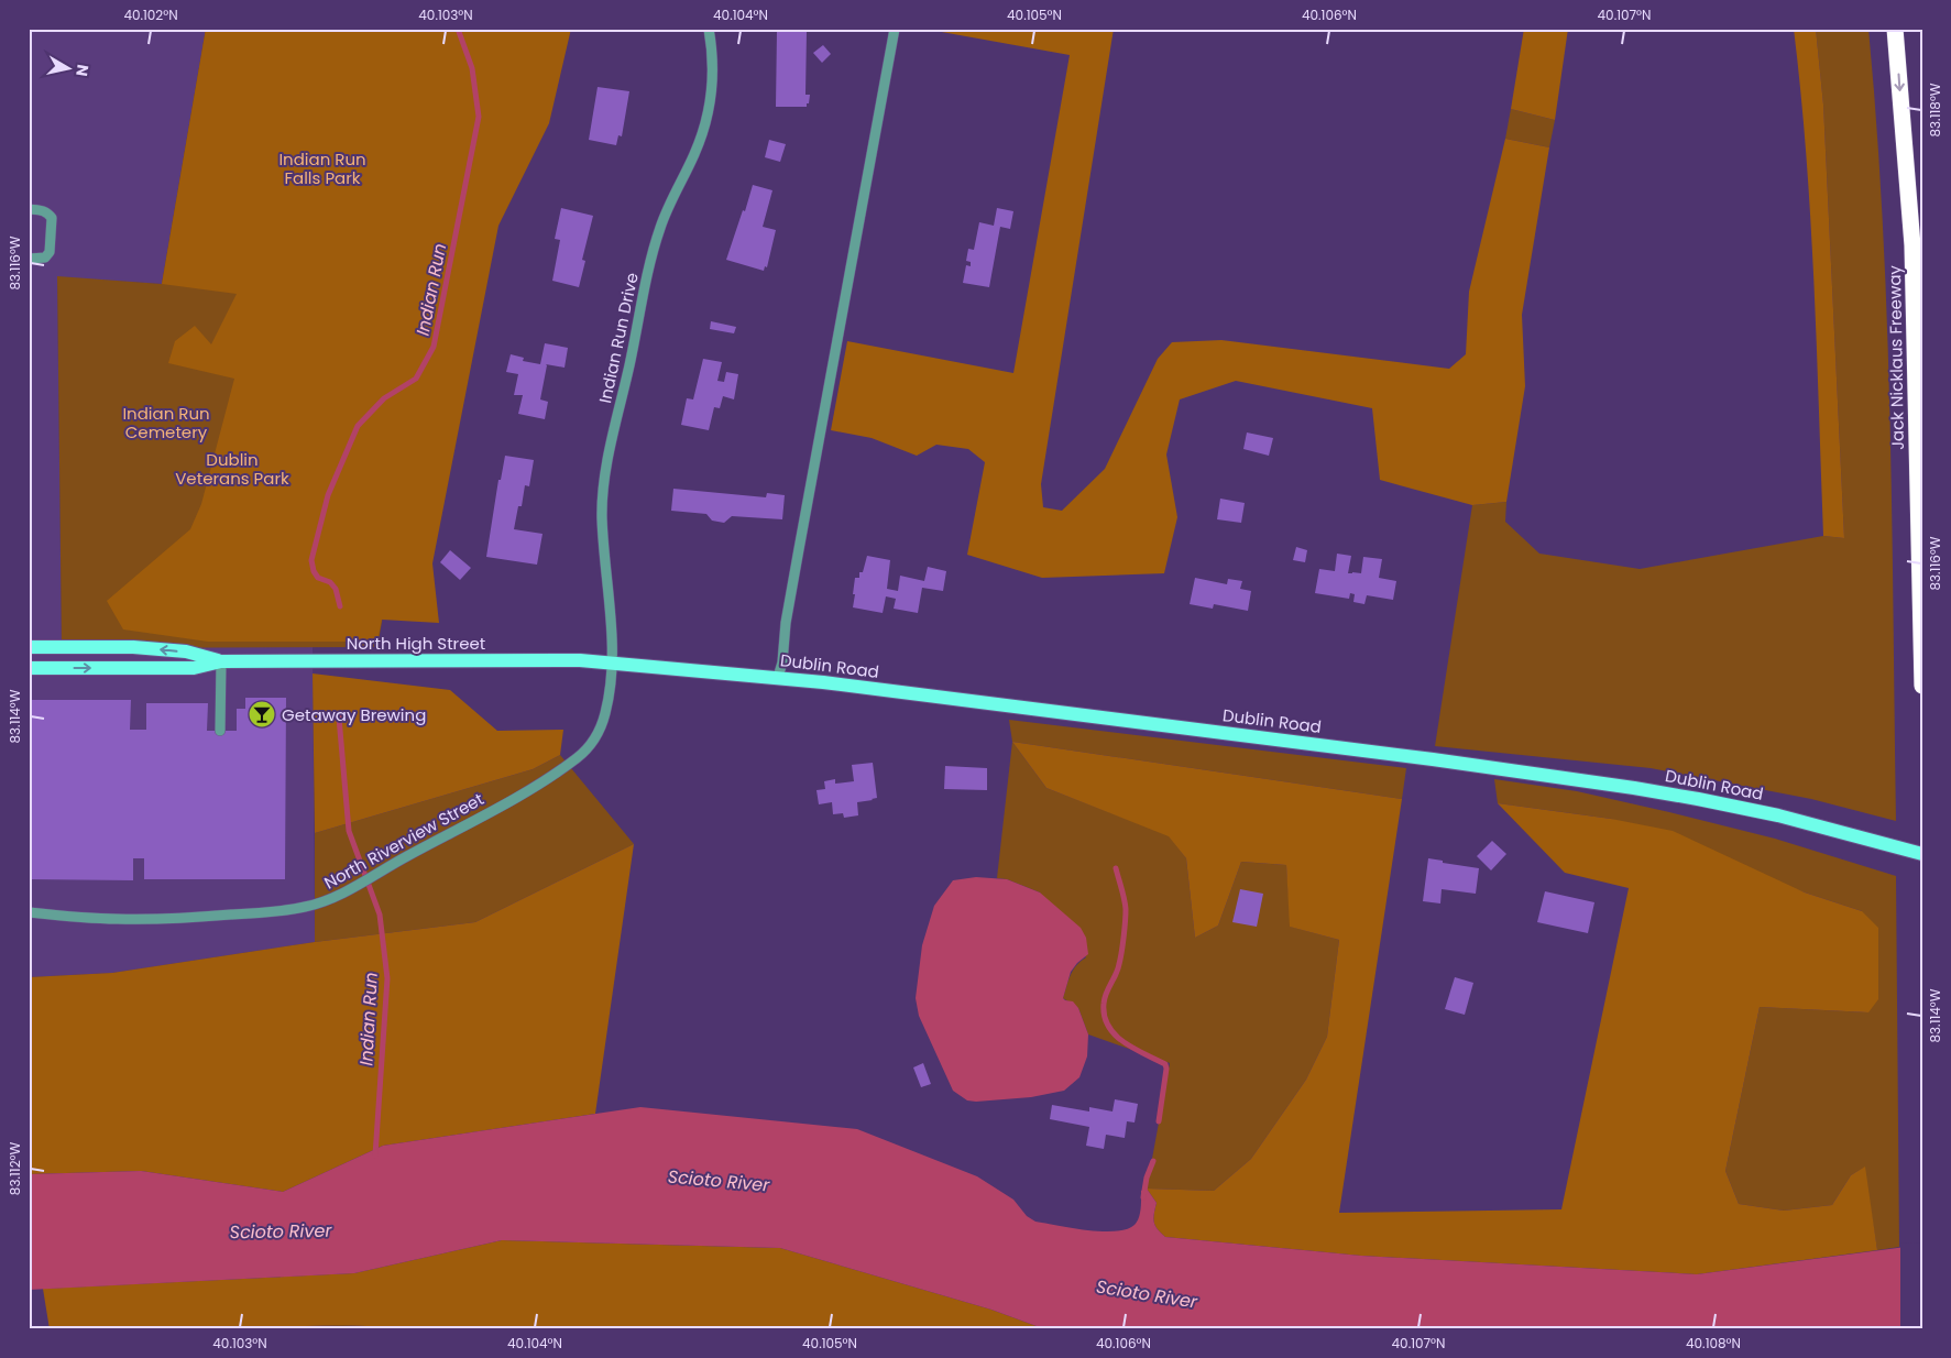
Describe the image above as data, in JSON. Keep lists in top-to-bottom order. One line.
{"streets":{"highway":["Jack Nicklaus Freeway"],"main road":["North High Street","Dublin Road"],"street":["Indian Run Drive","North Riverview Street"]},"crossings":[["Indian Run Drive","North High Street"],["Indian Run Drive","Dublin Road"],["Indian Run Drive","North Riverview Street"],["North High Street","Dublin Road"],["North High Street","North Riverview Street"],["Dublin Road","North Riverview Street"]],"one_way":["Jack Nicklaus Freeway"],"water":["Indian Run","Scioto River"],"parks":["Indian Run Falls Park","Indian Run Cemetery","Dublin Veterans Park"],"places":{"bar":["Getaway Brewing"]},"north":"right","coordinates":["40.102°N","40.103°N","40.104°N","40.105°N","40.106°N","40.107°N","83.118°W","83.116°W","83.114°W","83.112°W","40.108°N"]}
